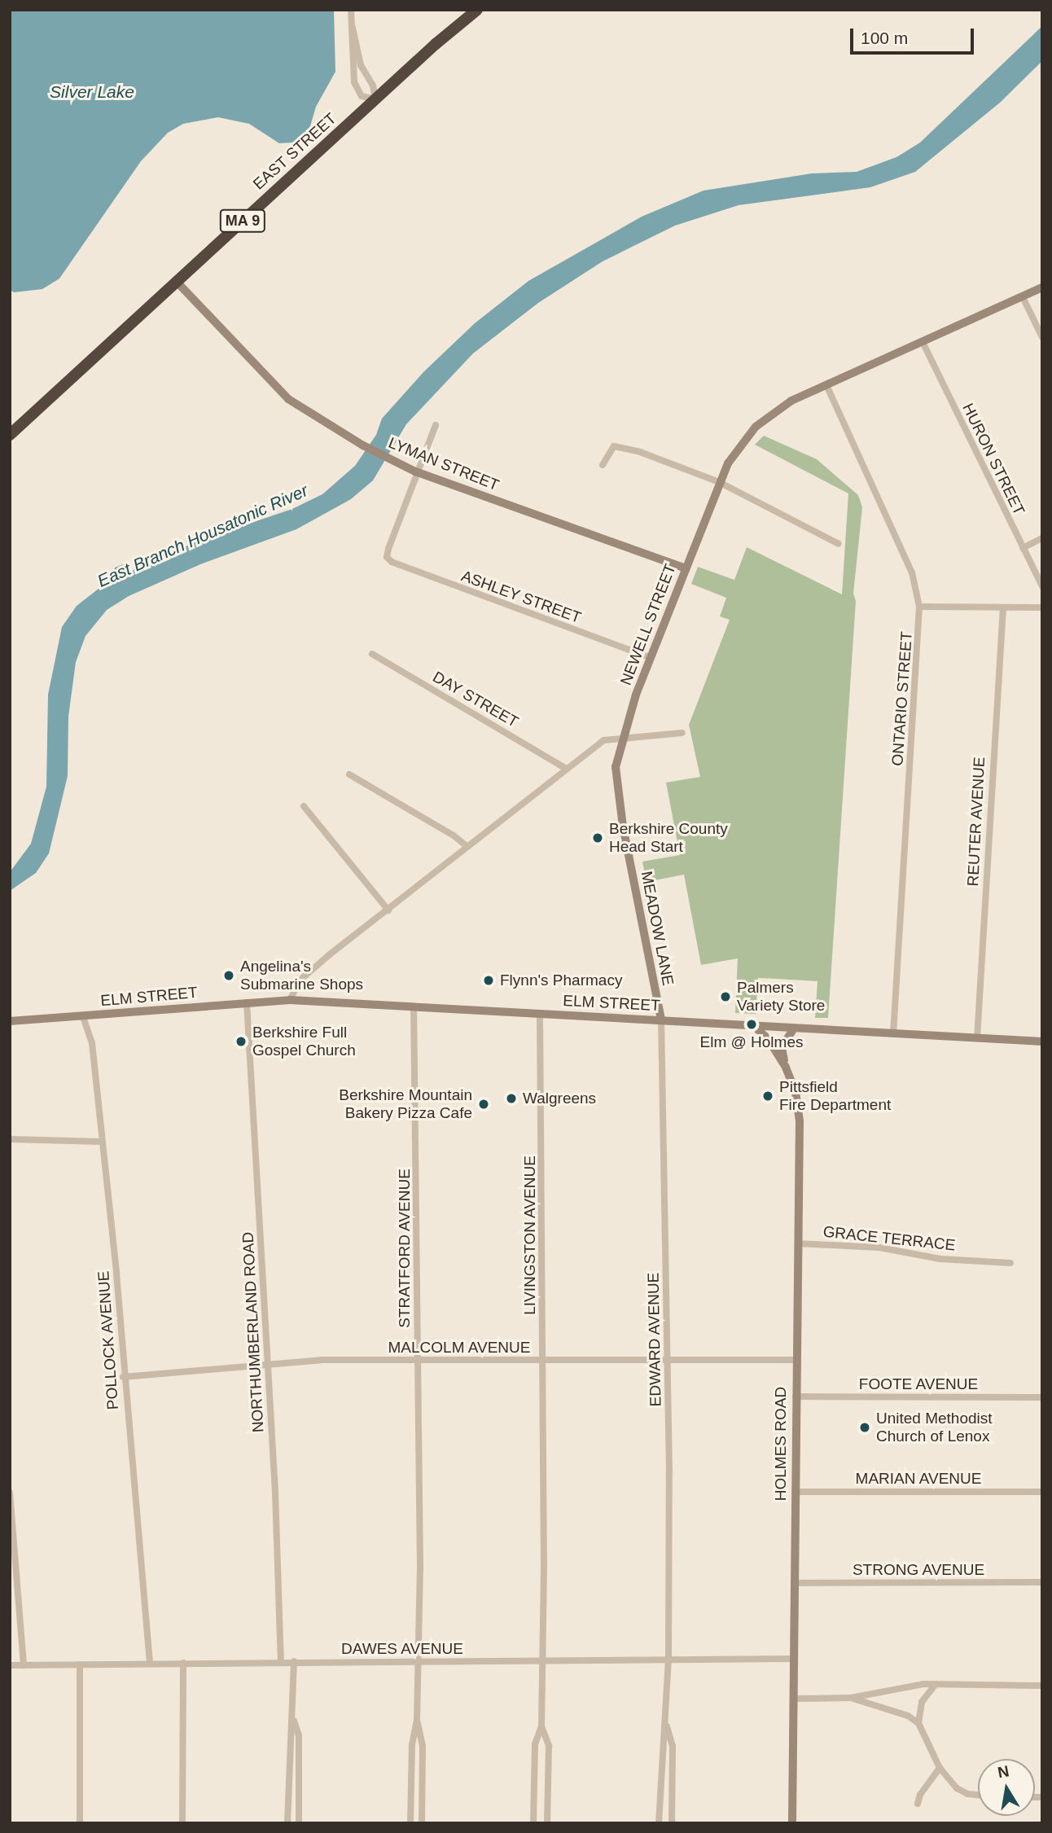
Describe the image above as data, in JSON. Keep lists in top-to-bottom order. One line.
{"streets":{"highway":["EAST STREET","MA 9"],"street":["HURON STREET","LYMAN STREET","ASHLEY STREET","NEWELL STREET","ONTARIO STREET","DAY STREET","REUTER AVENUE","MEADOW LANE","ELM STREET","LIVINGSTON AVENUE","GRACE TERRACE","STRATFORD AVENUE","NORTHUMBERLAND ROAD","EDWARD AVENUE","POLLOCK AVENUE","MALCOLM AVENUE","FOOTE AVENUE","HOLMES ROAD","MARIAN AVENUE","STRONG AVENUE","DAWES AVENUE"]},"crossings":[["EAST STREET","LYMAN STREET"],["HURON STREET","NEWELL STREET"],["LYMAN STREET","ASHLEY STREET"],["LYMAN STREET","NEWELL STREET"],["ASHLEY STREET","NEWELL STREET"],["NEWELL STREET","ONTARIO STREET"],["NEWELL STREET","MEADOW LANE"],["ONTARIO STREET","ELM STREET"],["REUTER AVENUE","ELM STREET"],["MEADOW LANE","ELM STREET"],["MEADOW LANE","EDWARD AVENUE"],["ELM STREET","LIVINGSTON AVENUE"],["ELM STREET","STRATFORD AVENUE"],["ELM STREET","NORTHUMBERLAND ROAD"],["ELM STREET","EDWARD AVENUE"],["ELM STREET","POLLOCK AVENUE"],["ELM STREET","HOLMES ROAD"],["LIVINGSTON AVENUE","MALCOLM AVENUE"],["LIVINGSTON AVENUE","DAWES AVENUE"],["GRACE TERRACE","HOLMES ROAD"],["STRATFORD AVENUE","MALCOLM AVENUE"],["STRATFORD AVENUE","DAWES AVENUE"],["NORTHUMBERLAND ROAD","MALCOLM AVENUE"],["NORTHUMBERLAND ROAD","DAWES AVENUE"],["EDWARD AVENUE","MALCOLM AVENUE"],["EDWARD AVENUE","DAWES AVENUE"],["POLLOCK AVENUE","MALCOLM AVENUE"],["POLLOCK AVENUE","DAWES AVENUE"],["MALCOLM AVENUE","HOLMES ROAD"],["FOOTE AVENUE","HOLMES ROAD"],["HOLMES ROAD","MARIAN AVENUE"],["HOLMES ROAD","STRONG AVENUE"],["HOLMES ROAD","DAWES AVENUE"]],"water":["Silver Lake","East Branch Housatonic River"],"places":["Berkshire County Head Start","Angelina's Submarine Shops","Flynn's Pharmacy","Palmers Variety Store","Elm @ Holmes","Berkshire Full Gospel Church","Pittsfield Fire Department","Walgreens","Berkshire Mountain Bakery Pizza Cafe","United Methodist Church of Lenox"],"scale_bar":"100 m","north":"top"}
